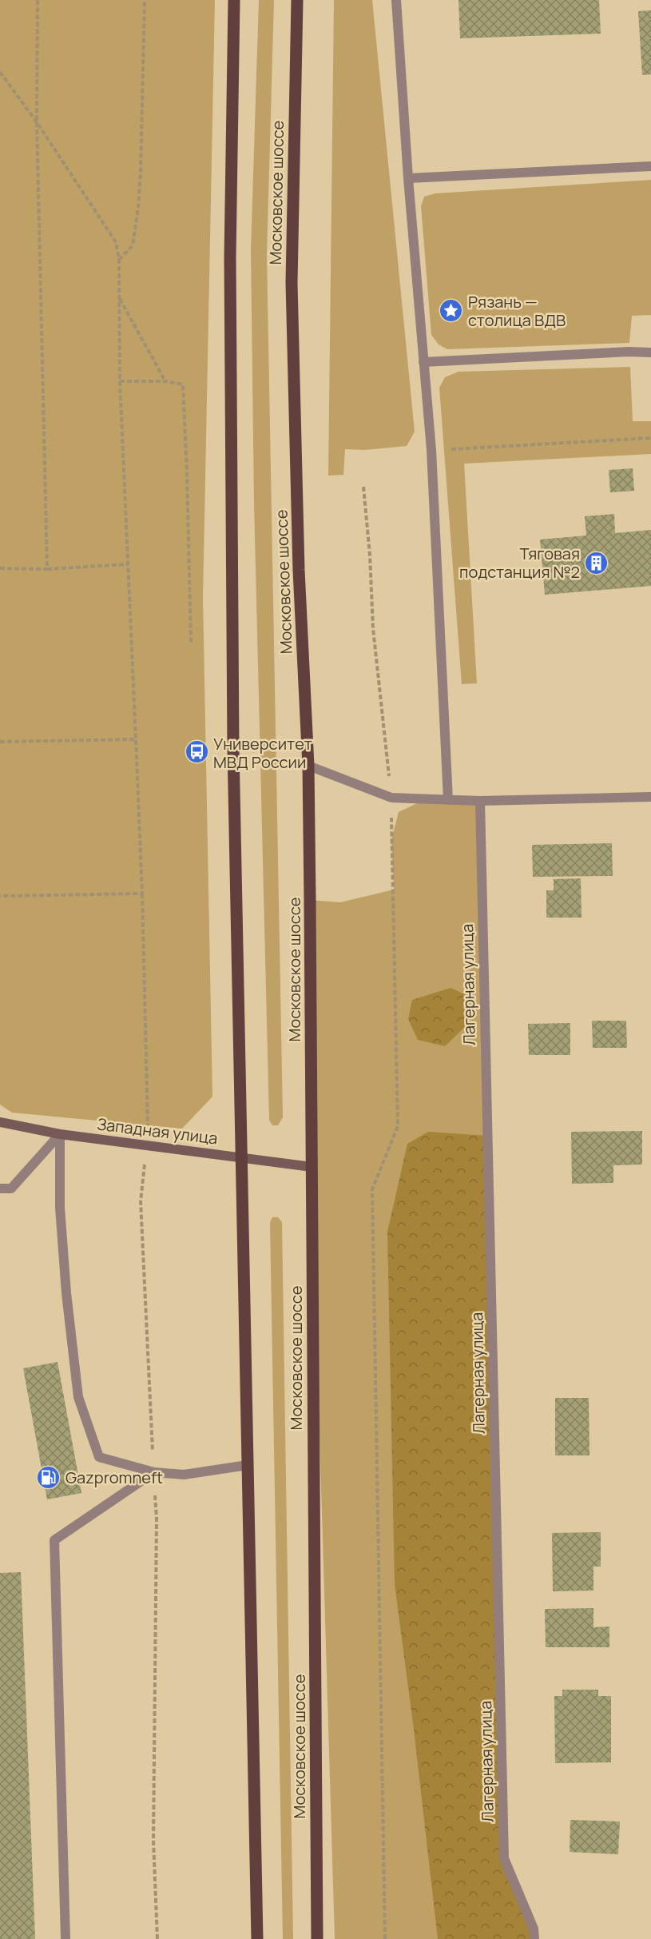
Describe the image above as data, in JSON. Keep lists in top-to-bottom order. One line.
{"streets":{"main road":["Московское шоссе"],"street":["Лагерная улица","Западная улица"]},"crossings":[["Московское шоссе","Западная улица"]],"places":{"place":["Рязань — столица ВДВ"],"building":["Тяговая подстанция №2"],"bus stop":["Университет МВД России"],"fuel station":["Gazpromneft"]}}
